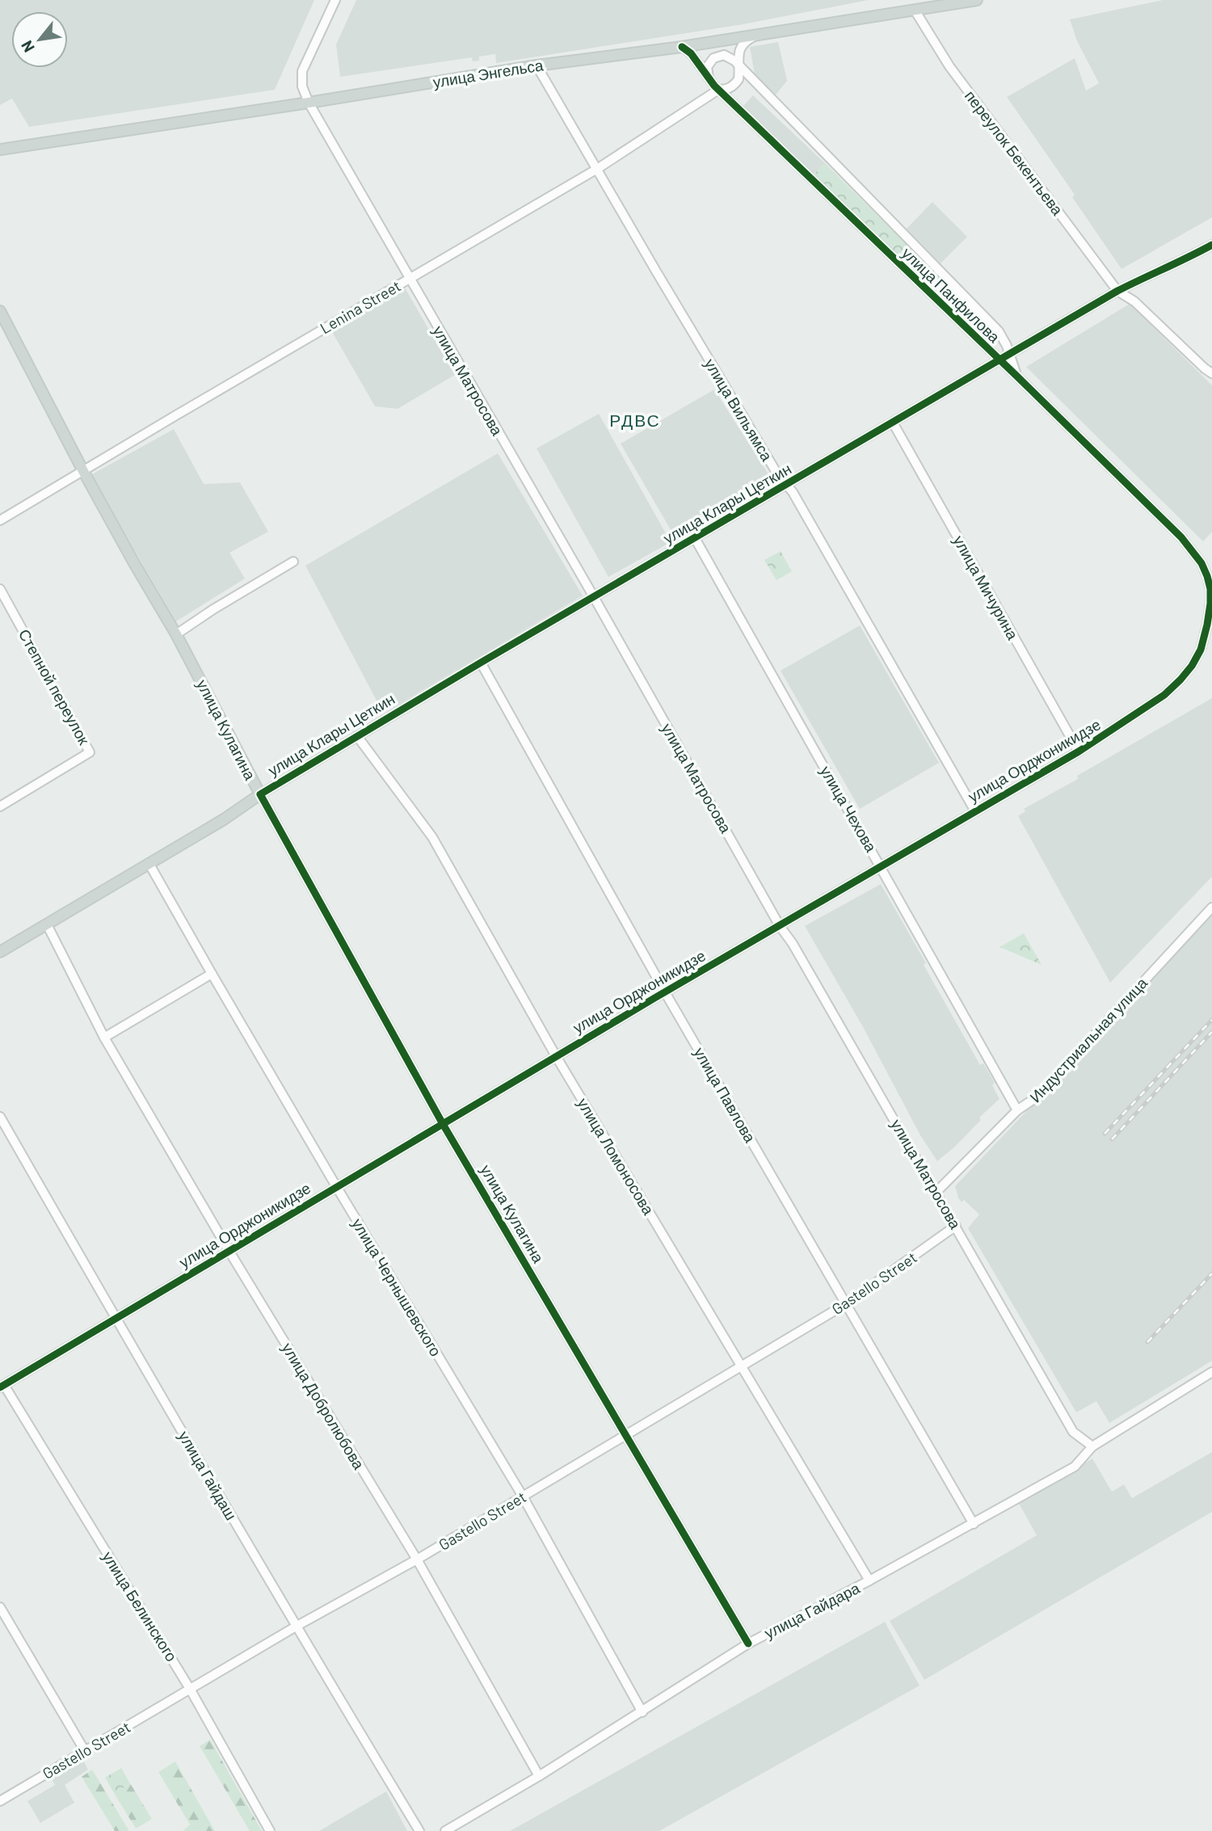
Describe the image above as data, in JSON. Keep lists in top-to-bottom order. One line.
{"streets":{"main road":["улица Энгельса","улица Клары Цеткин","улица Кулагина"],"street":["переулок Бекентьева","улица Панфилова","Lenina Street","улица Матросова","улица Вильямса","улица Мичурина","Степной переулок","улица Орджоникидзе","улица Чехова","Индустриальная улица","улица Павлова","улица Ломоносова","Gastello Street","улица Чернышевского","улица Добролюбова","улица Гайдаш","улица Белинского","улица Гайдара"]},"crossings":[["улица Энгельса","переулок Бекентьева"],["улица Энгельса","улица Панфилова"],["улица Энгельса","улица Матросова"],["улица Энгельса","улица Вильямса"],["переулок Бекентьева","улица Клары Цеткин"],["улица Панфилова","Lenina Street"],["улица Панфилова","улица Клары Цеткин"],["улица Панфилова","улица Орджоникидзе"],["Lenina Street","улица Матросова"],["Lenina Street","улица Вильямса"],["Lenina Street","улица Кулагина"],["улица Матросова","улица Клары Цеткин"],["улица Матросова","улица Орджоникидзе"],["улица Матросова","Индустриальная улица"],["улица Матросова","Gastello Street"],["улица Матросова","улица Гайдара"],["улица Вильямса","улица Клары Цеткин"],["улица Вильямса","улица Орджоникидзе"],["улица Клары Цеткин","улица Мичурина"],["улица Клары Цеткин","улица Кулагина"],["улица Клары Цеткин","улица Чехова"],["улица Клары Цеткин","улица Павлова"],["улица Клары Цеткин","улица Ломоносова"],["улица Клары Цеткин","улица Чернышевского"],["улица Клары Цеткин","улица Добролюбова"],["улица Мичурина","улица Орджоникидзе"],["улица Кулагина","улица Орджоникидзе"],["улица Кулагина","Gastello Street"],["улица Кулагина","улица Гайдара"],["улица Орджоникидзе","улица Чехова"],["улица Орджоникидзе","улица Павлова"],["улица Орджоникидзе","улица Ломоносова"],["улица Орджоникидзе","улица Чернышевского"],["улица Орджоникидзе","улица Добролюбова"],["улица Орджоникидзе","улица Гайдаш"],["улица Орджоникидзе","улица Белинского"],["улица Чехова","Индустриальная улица"],["улица Павлова","Gastello Street"],["улица Павлова","улица Гайдара"],["улица Ломоносова","Gastello Street"],["улица Ломоносова","улица Гайдара"],["Gastello Street","улица Чернышевского"],["Gastello Street","улица Добролюбова"],["Gastello Street","улица Гайдаш"],["Gastello Street","улица Белинского"],["улица Чернышевского","улица Гайдара"],["улица Добролюбова","улица Гайдара"]],"districts":["РДВС"],"north":"bottom left"}
